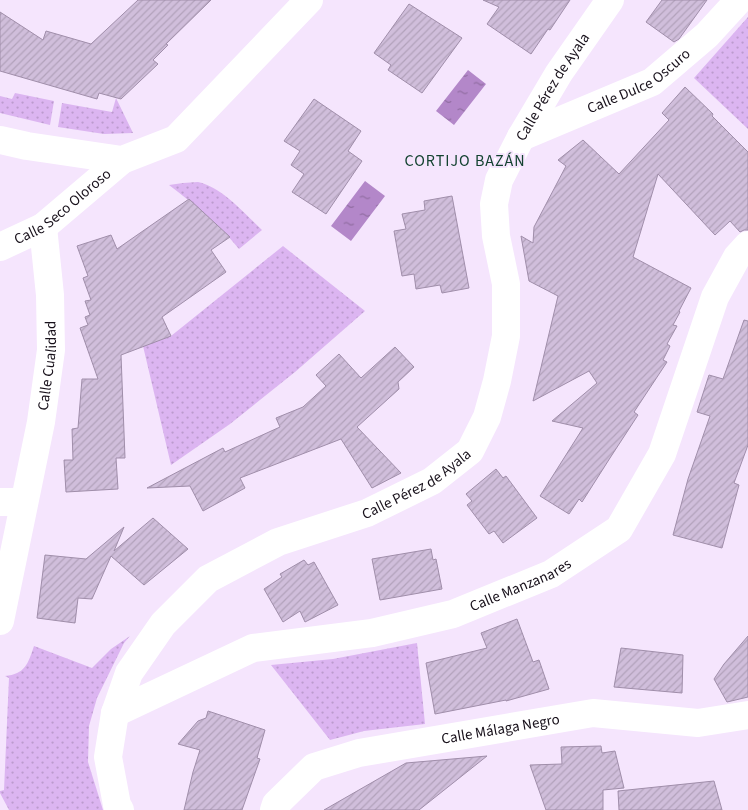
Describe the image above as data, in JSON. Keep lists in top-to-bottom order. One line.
{"streets":{"street":["Calle Dulce Oscuro","Calle Pérez de Ayala","Calle Seco Oloroso","Calle Cualidad","Calle Manzanares","Calle Málaga Negro"]},"crossings":[["Calle Dulce Oscuro","Calle Pérez de Ayala"],["Calle Pérez de Ayala","Calle Manzanares"],["Calle Seco Oloroso","Calle Cualidad"]],"districts":["CORTIJO BAZÁN"]}
